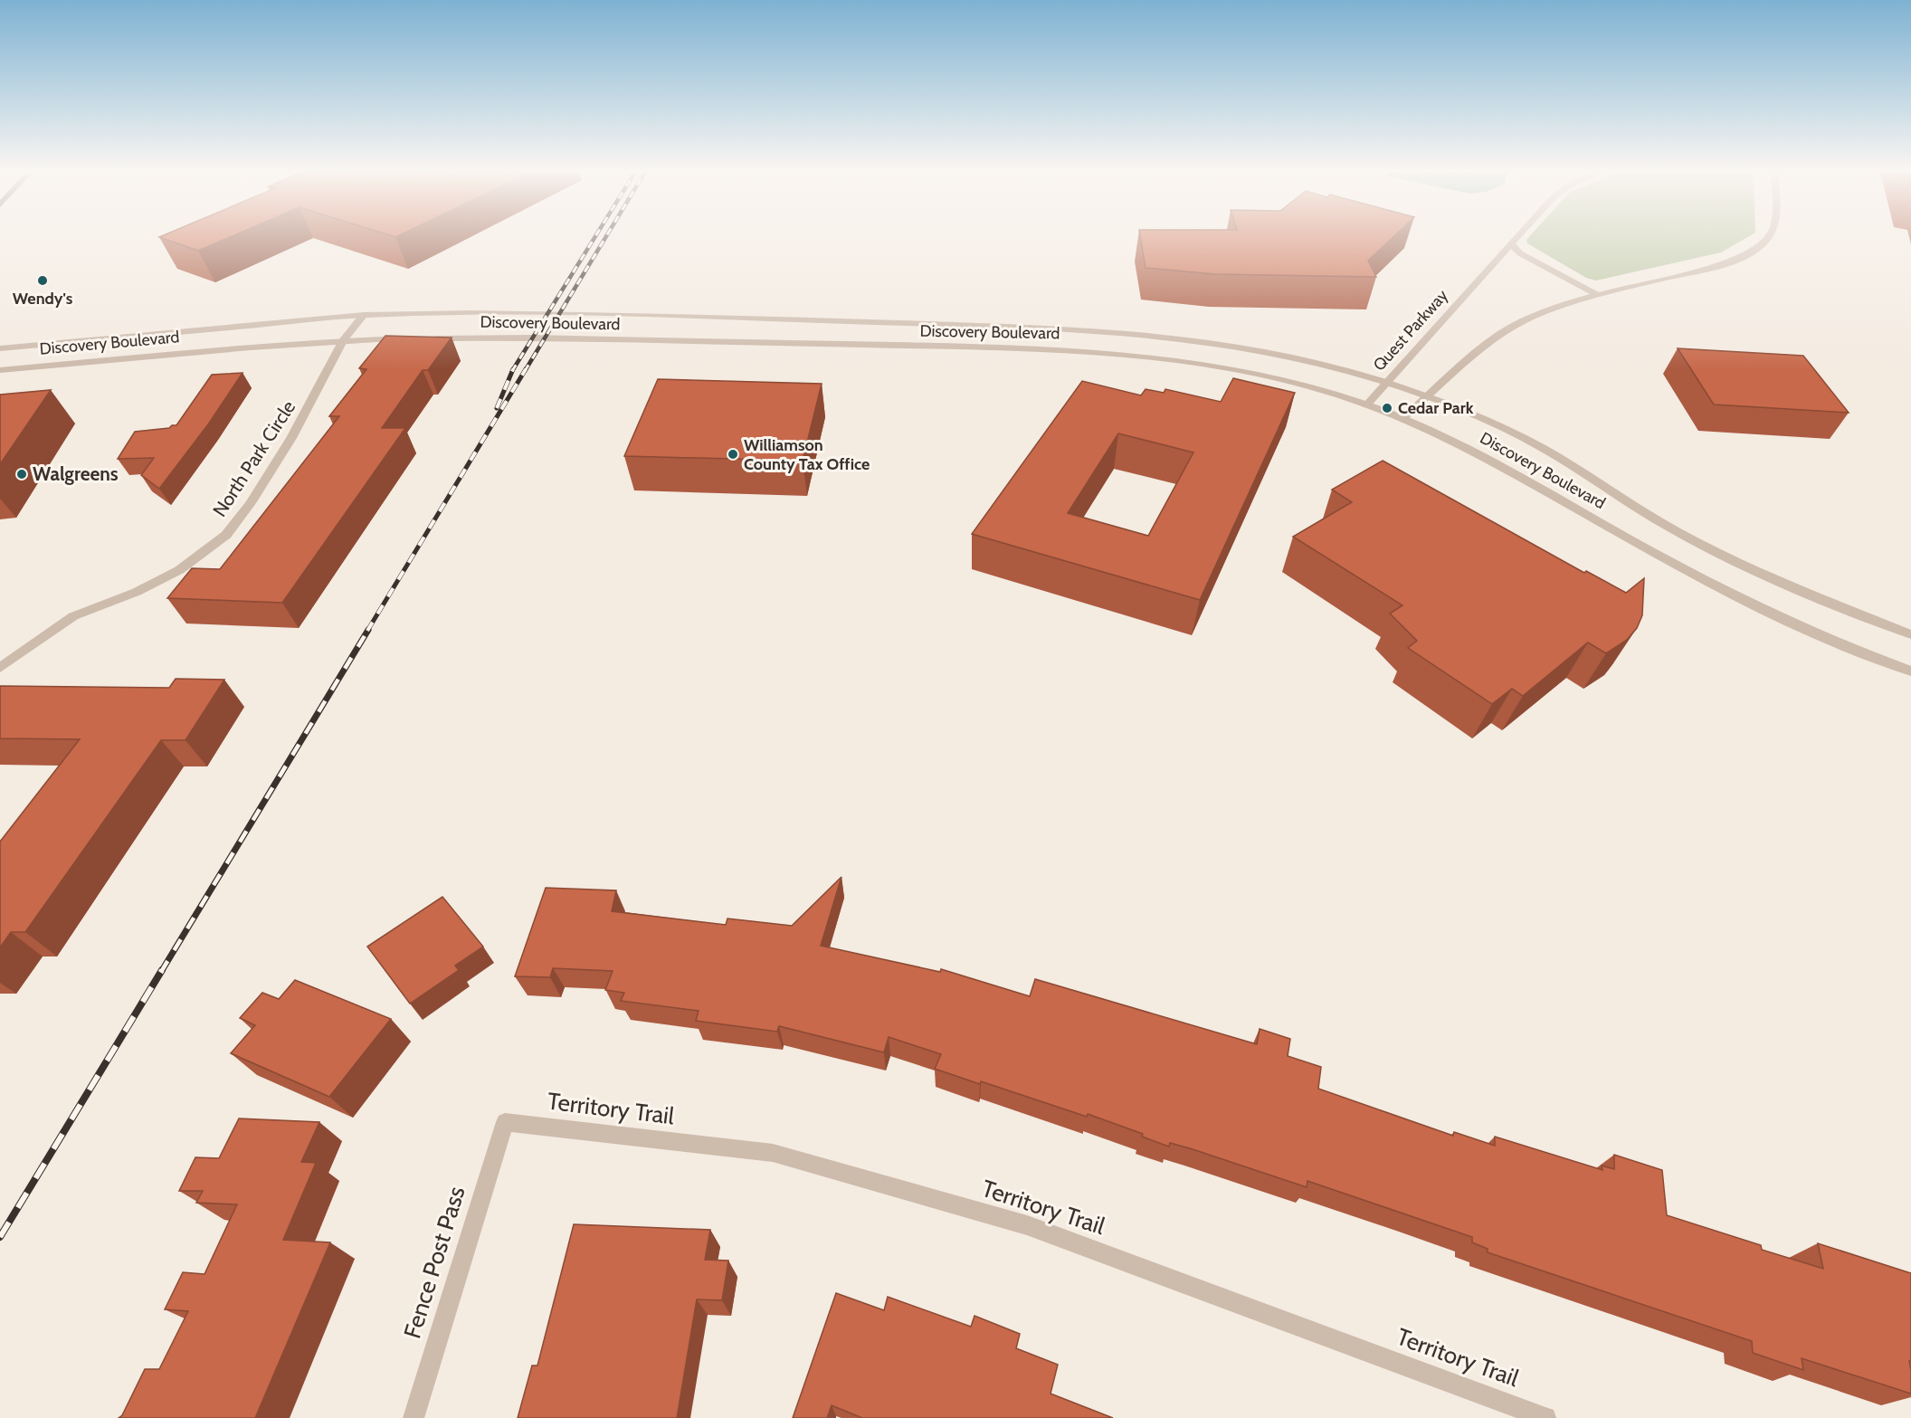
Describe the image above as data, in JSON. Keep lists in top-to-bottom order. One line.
{"streets":{"street":["Discovery Boulevard","Quest Parkway","North Park Circle","Territory Trail","Fence Post Pass"]},"crossings":[["Discovery Boulevard","Quest Parkway"],["Discovery Boulevard","North Park Circle"],["Territory Trail","Fence Post Pass"]],"places":["Wendy's","Cedar Park","Williamson County Tax Office","Walgreens"]}
